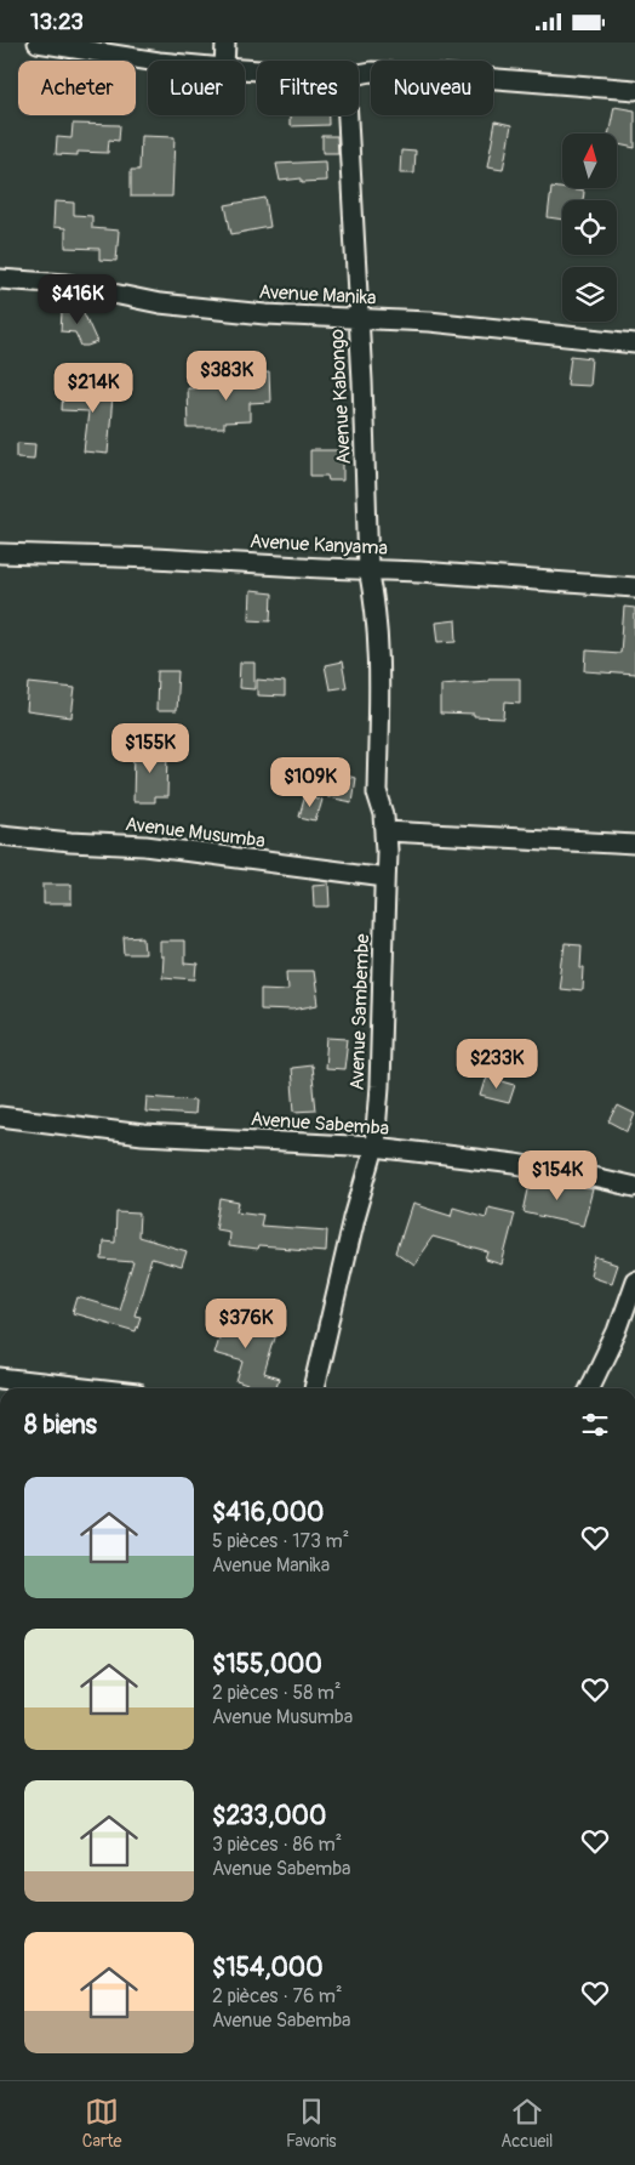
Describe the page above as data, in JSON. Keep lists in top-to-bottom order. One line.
{"streets":{"street":["Avenue Manika","Avenue Kabongo","Avenue Kanyama","Avenue Musumba","Avenue Sambembe","Avenue Sabemba"]},"crossings":[["Avenue Manika","Avenue Kabongo"],["Avenue Kabongo","Avenue Kanyama"],["Avenue Kabongo","Avenue Sambembe"],["Avenue Musumba","Avenue Sambembe"],["Avenue Sambembe","Avenue Sabemba"]],"north":"top","page":{"status":"13:23","chip":["Acheter","Louer","Filtres","Nouveau"],"price":["$416K","$383K","$214K","$155K","$109K","$233K","$154K","$376K"],"heading":"8 biens","list":[{"name":"$416,000","note":"5 pièces · 173 m² · Avenue Manika"},{"name":"$155,000","note":"2 pièces · 58 m² · Avenue Musumba"},{"name":"$233,000","note":"3 pièces · 86 m² · Avenue Sabemba"},{"name":"$154,000","note":"2 pièces · 76 m² · Avenue Sabemba"}],"tabs":["Carte","Favoris","Accueil"]}}
